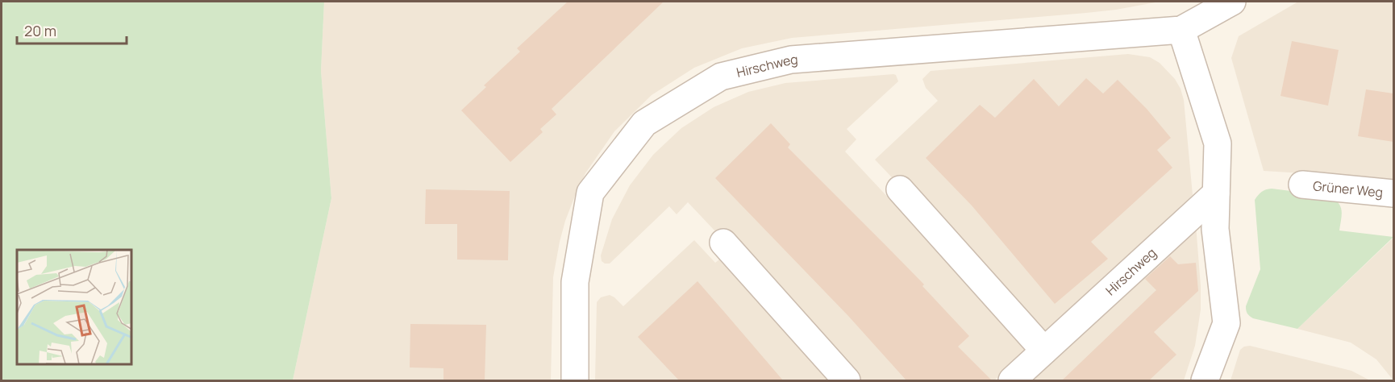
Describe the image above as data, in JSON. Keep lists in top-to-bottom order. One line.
{"streets":{"street":["Hirschweg","Grüner Weg"]},"scale_bar":"20 m"}
